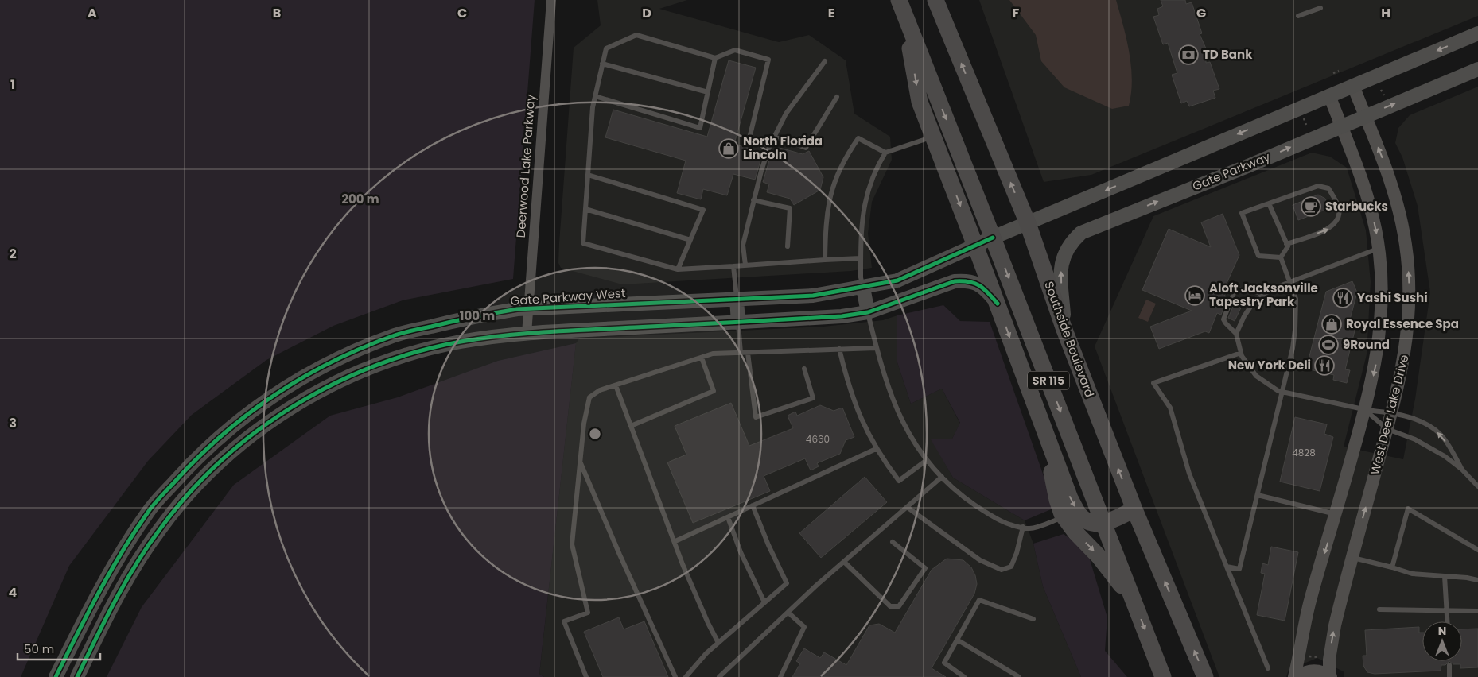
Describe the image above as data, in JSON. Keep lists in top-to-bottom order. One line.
{"streets":{"highway":["Southside Boulevard","SR 115"],"main road":["Gate Parkway","Gate Parkway West"],"street":["Deerwood Lake Parkway","West Deer Lake Drive"]},"crossings":[["Deerwood Lake Parkway","Gate Parkway West"],["Gate Parkway","Southside Boulevard"],["Gate Parkway","West Deer Lake Drive"],["Gate Parkway West","SR 115"]],"places":{"bank":["TD Bank"],"shop":["North Florida Lincoln","Royal Essence Spa"],"cafe":["Starbucks"],"hotel":["Aloft Jacksonville Tapestry Park"],"restaurant":["Yashi Sushi","New York Deli"],"sports":["9Round"]},"house_numbers":["4660","4828"],"scale_bar":"50 m","north":"top","grid":{"columns":["A","B","C","D","E","F","G","H"],"rows":["1","2","3","4"]},"rings":["200 m","100 m"]}
